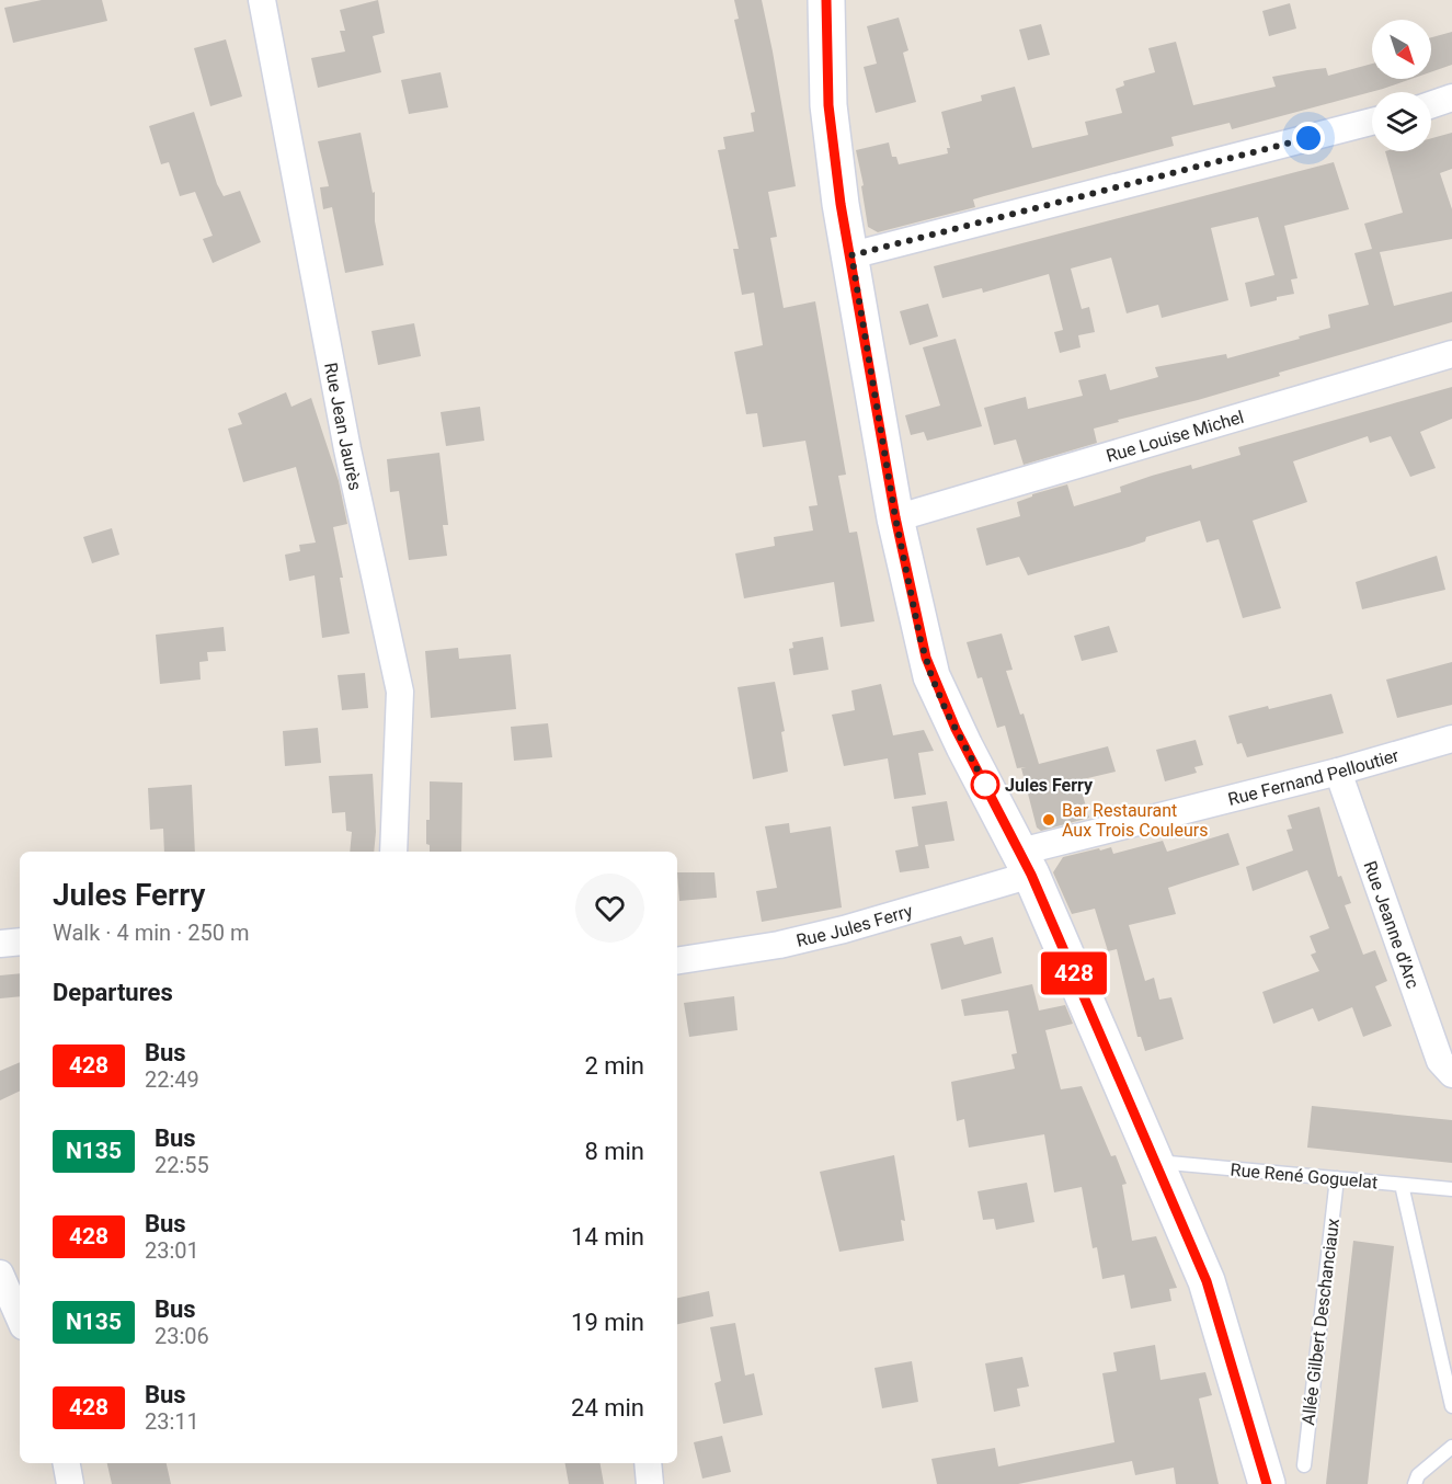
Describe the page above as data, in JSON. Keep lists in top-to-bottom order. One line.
{"streets":{"street":["Rue Jean Jaurès","Rue Louise Michel","Rue Fernand Pelloutier","Rue Jules Ferry","Rue Jeanne d'Arc"],"lane":["Rue René Goguelat","Allée Gilbert Deschanciaux"]},"crossings":[["Rue Fernand Pelloutier","Rue Jules Ferry"],["Rue Fernand Pelloutier","Rue Jeanne d'Arc"],["Rue René Goguelat","Allée Gilbert Deschanciaux"]],"places":["Jules Ferry","Bar Restaurant Aux Trois Couleurs"],"lines":["bus line 428"],"north":"bottom right","page":{"on_map":"428","heading":[["Jules Ferry","Walk · 4 min · 250 m"],"Departures"],"list":[{"mark":"428","name":"Bus","note":"22:49","value":"2 min"},{"mark":"N135","name":"Bus","note":"22:55","value":"8 min"},{"mark":"428","name":"Bus","note":"23:01","value":"14 min"},{"mark":"N135","name":"Bus","note":"23:06","value":"19 min"},{"mark":"428","name":"Bus","note":"23:11","value":"24 min"}]}}
